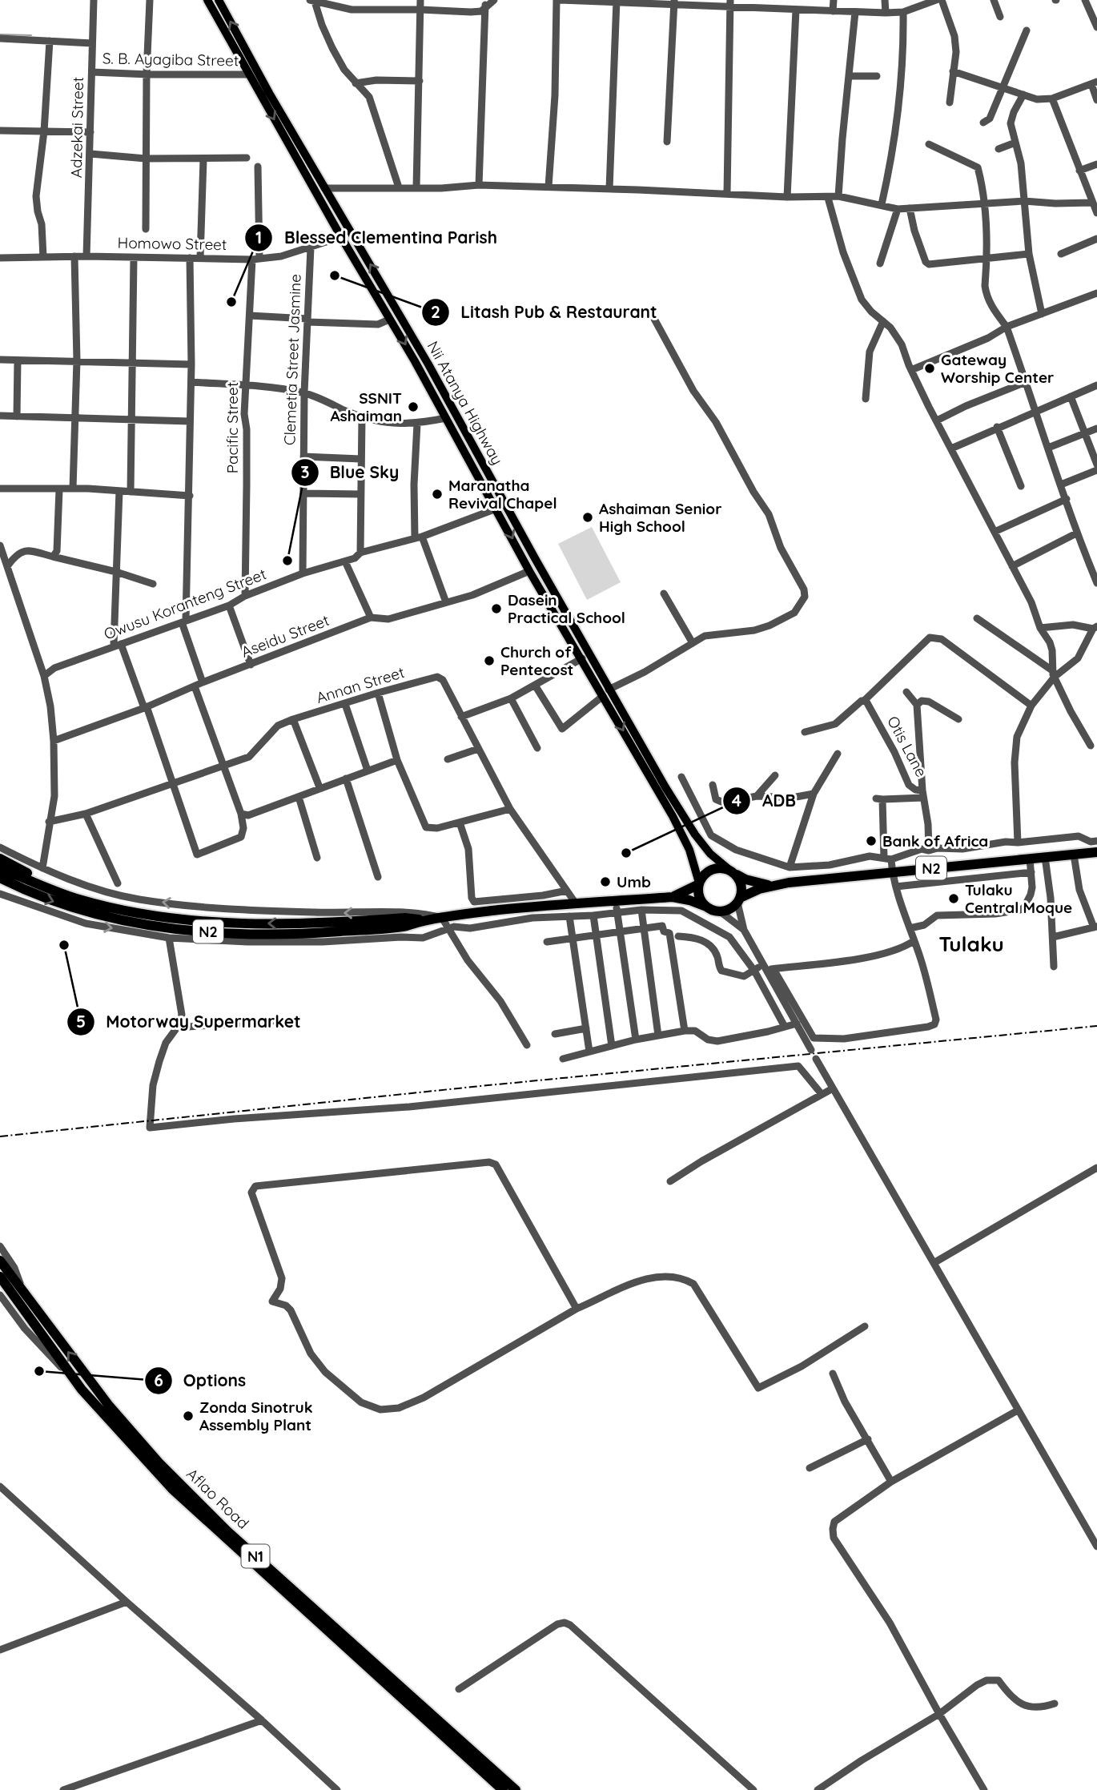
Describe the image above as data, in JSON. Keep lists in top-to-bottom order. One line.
{"streets":{"highway":["N2","Aflao Road","N1"],"main road":["Nii Atanya Highway"],"street":["S. B. Ayagiba Street","Adzekai Street","Homowo Street","Clemetia Street Jasmine","Pacific Street","Owusu Koranteng Street","Aseidu Street","Annan Street","Otis Lane"]},"crossings":[["S. B. Ayagiba Street","Adzekai Street"],["Adzekai Street","Homowo Street"],["Homowo Street","Clemetia Street Jasmine"],["Homowo Street","Pacific Street"],["Clemetia Street Jasmine","Owusu Koranteng Street"],["Nii Atanya Highway","N2"],["Pacific Street","Owusu Koranteng Street"],["Annan Street","N2"]],"one_way":["Aflao Road"],"districts":["Tulaku"],"places":["Litash Pub & Restaurant","Blessed Clementina Parish","Gateway Worship Center","SSNIT Ashaiman","Maranatha Revival Chapel","Ashaiman Senior High School","Blue Sky","Dasein Practical School","Church of Pentecost","Bank of Africa","ADB","Umb","Tulaku Central Moque","Motorway Supermarket","Options","Zonda Sinotruk Assembly Plant"]}
